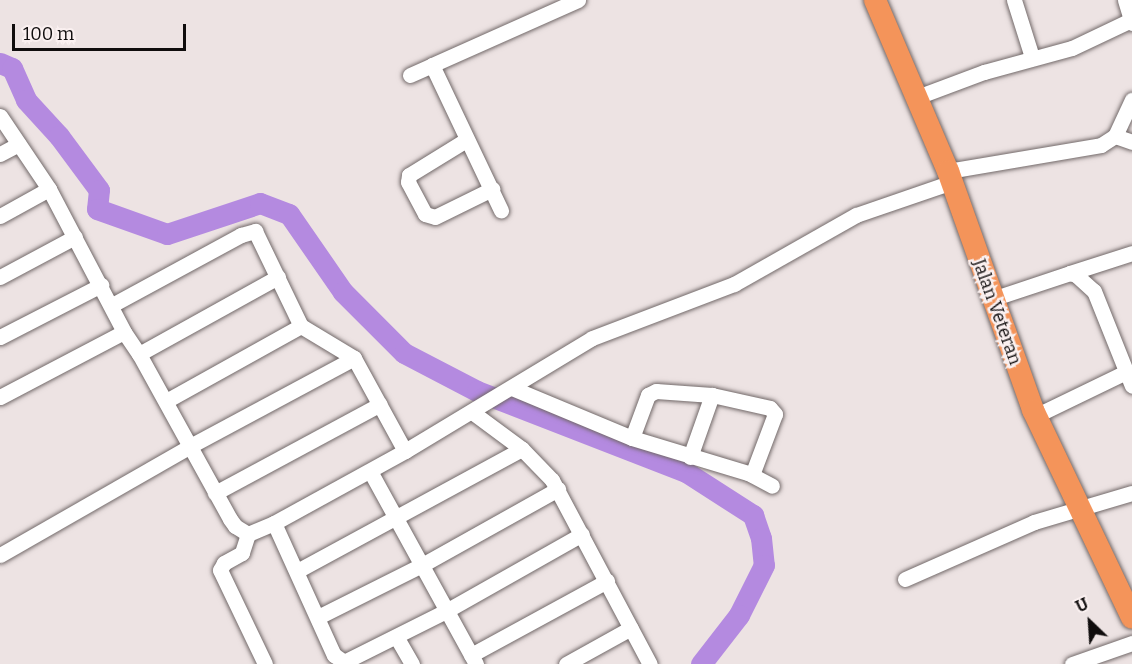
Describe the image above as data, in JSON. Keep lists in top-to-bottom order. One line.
{"streets":{"highway":["Jalan Veteran"]},"scale_bar":"100 m","north":"top left"}
